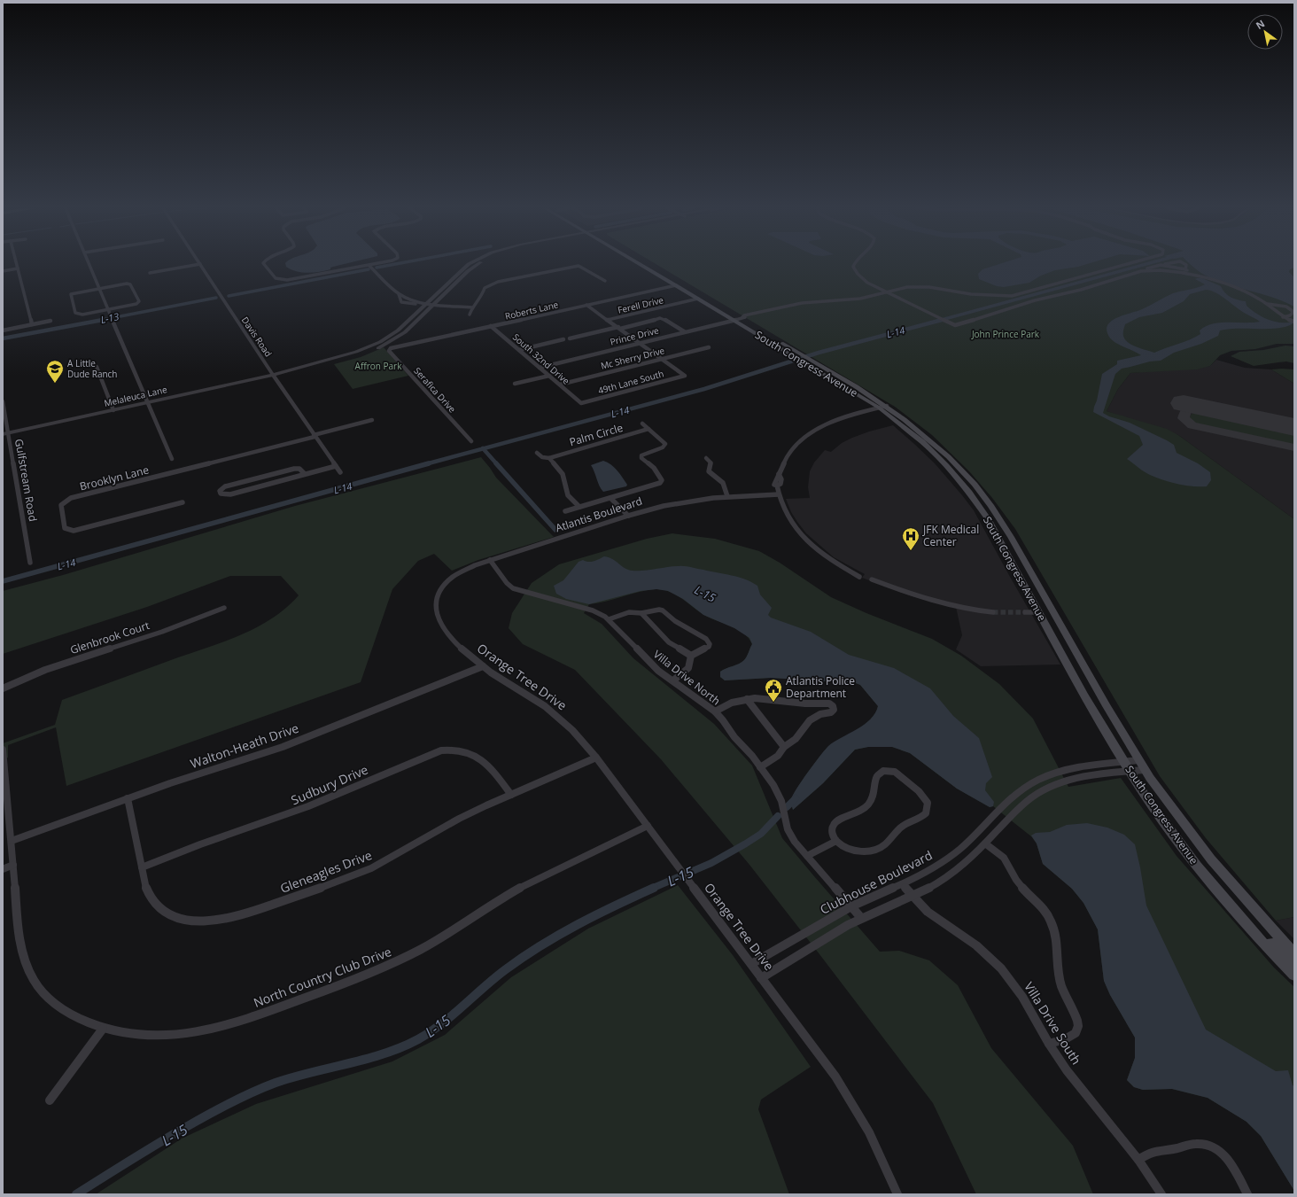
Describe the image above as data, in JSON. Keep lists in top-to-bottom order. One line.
{"streets":{"main road":["South Congress Avenue"],"street":["Ferell Drive","Roberts Lane","Prince Drive","Davis Road","Mc Sherry Drive","South 32nd Drive","49th Lane South","Serafica Drive","Melaleuca Lane","Palm Circle","Brooklyn Lane","Gulfstream Road","Atlantis Boulevard","Glenbrook Court","Orange Tree Drive","Villa Drive North","Walton-Heath Drive","Sudbury Drive","Gleneagles Drive","Clubhouse Boulevard","North Country Club Drive","Villa Drive South"]},"crossings":[["Ferell Drive","South Congress Avenue"],["Roberts Lane","South 32nd Drive"],["Roberts Lane","South Congress Avenue"],["Roberts Lane","Serafica Drive"],["Prince Drive","South 32nd Drive"],["Prince Drive","South Congress Avenue"],["Davis Road","Melaleuca Lane"],["Davis Road","Brooklyn Lane"],["Mc Sherry Drive","South 32nd Drive"],["Mc Sherry Drive","49th Lane South"],["South 32nd Drive","49th Lane South"],["South Congress Avenue","Clubhouse Boulevard"],["Melaleuca Lane","Gulfstream Road"],["Atlantis Boulevard","Orange Tree Drive"],["Atlantis Boulevard","Villa Drive North"],["Orange Tree Drive","Walton-Heath Drive"],["Orange Tree Drive","Gleneagles Drive"],["Orange Tree Drive","Clubhouse Boulevard"],["Orange Tree Drive","North Country Club Drive"],["Villa Drive North","Clubhouse Boulevard"],["Walton-Heath Drive","Gleneagles Drive"],["Walton-Heath Drive","North Country Club Drive"],["Sudbury Drive","Gleneagles Drive"],["Clubhouse Boulevard","Villa Drive South"]],"water":["L-13","L-14","L-15"],"parks":["John Prince Park","Affron Park"],"places":{"school or university":["A Little Dude Ranch"],"hospital":["JFK Medical Center"],"public building":["Atlantis Police Department"]},"north":"top left"}
